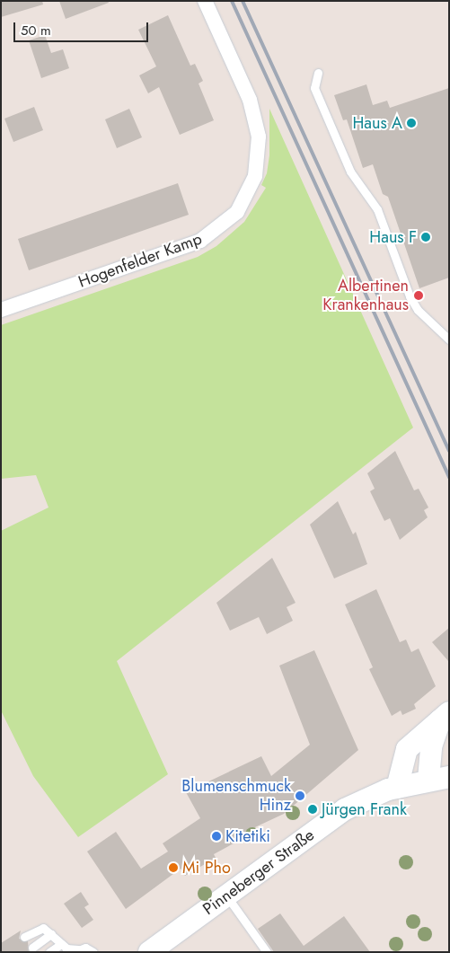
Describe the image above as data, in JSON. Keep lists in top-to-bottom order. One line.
{"streets":{"main road":["Pinneberger Straße"],"street":["Hogenfelder Kamp"]},"places":["Haus A","Haus F","Albertinen Krankenhaus","Blumenschmuck Hinz","Jürgen Frank","Kitetiki","Mi Pho"],"scale_bar":"50 m"}
